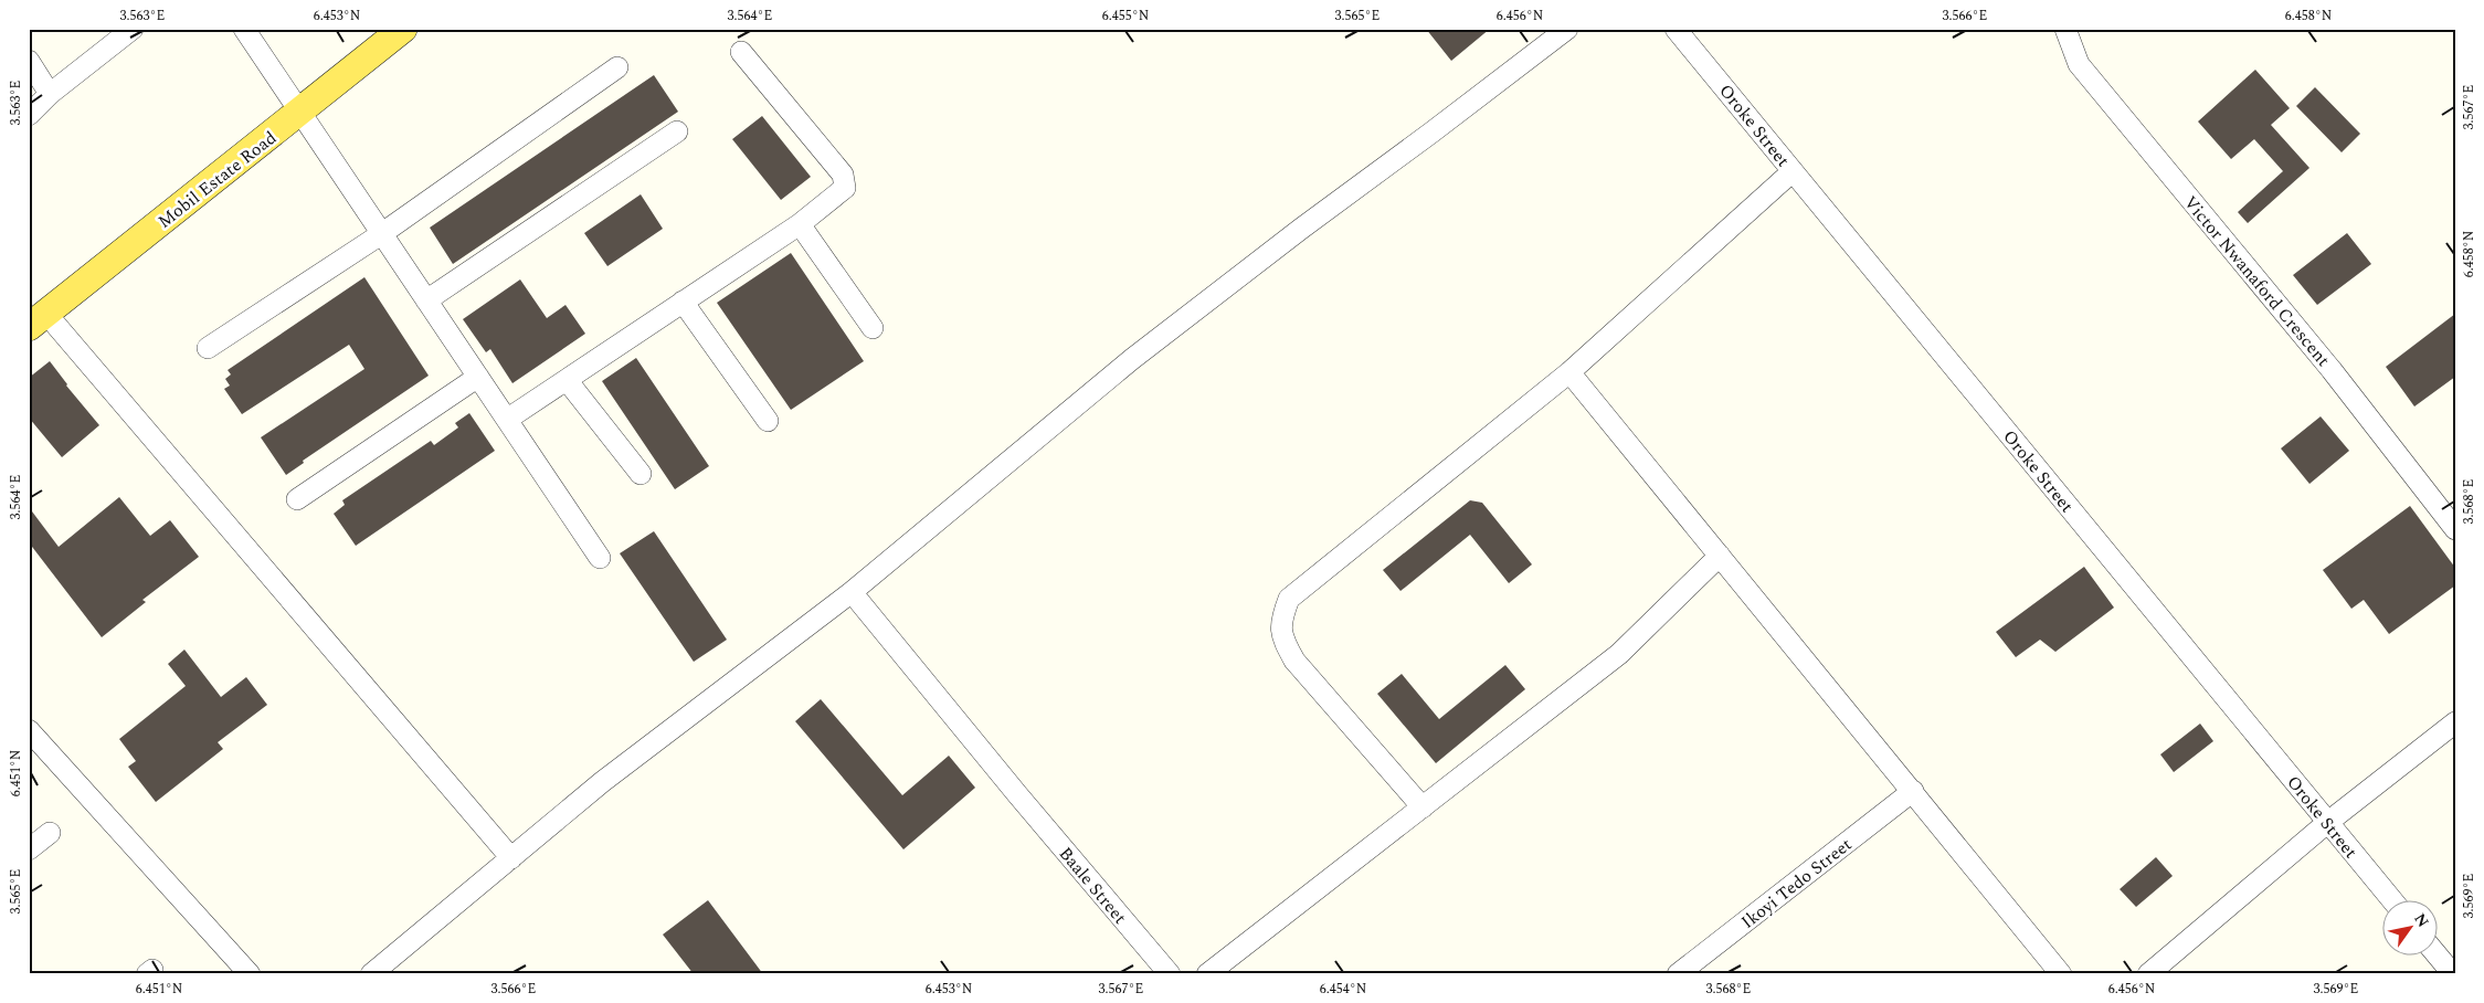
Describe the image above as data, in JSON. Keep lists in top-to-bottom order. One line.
{"streets":{"main road":["Mobil Estate Road"],"street":["Oroke Street","Victor Nwanaford Crescent","Ikoyi Tedo Street","Baale Street"]},"north":"top right","coordinates":["3.563°E","6.453°N","3.564°E","6.455°N","3.565°E","6.456°N","3.566°E","6.458°N","3.567°E","3.568°E","6.451°N","3.569°E","6.454°N"]}
